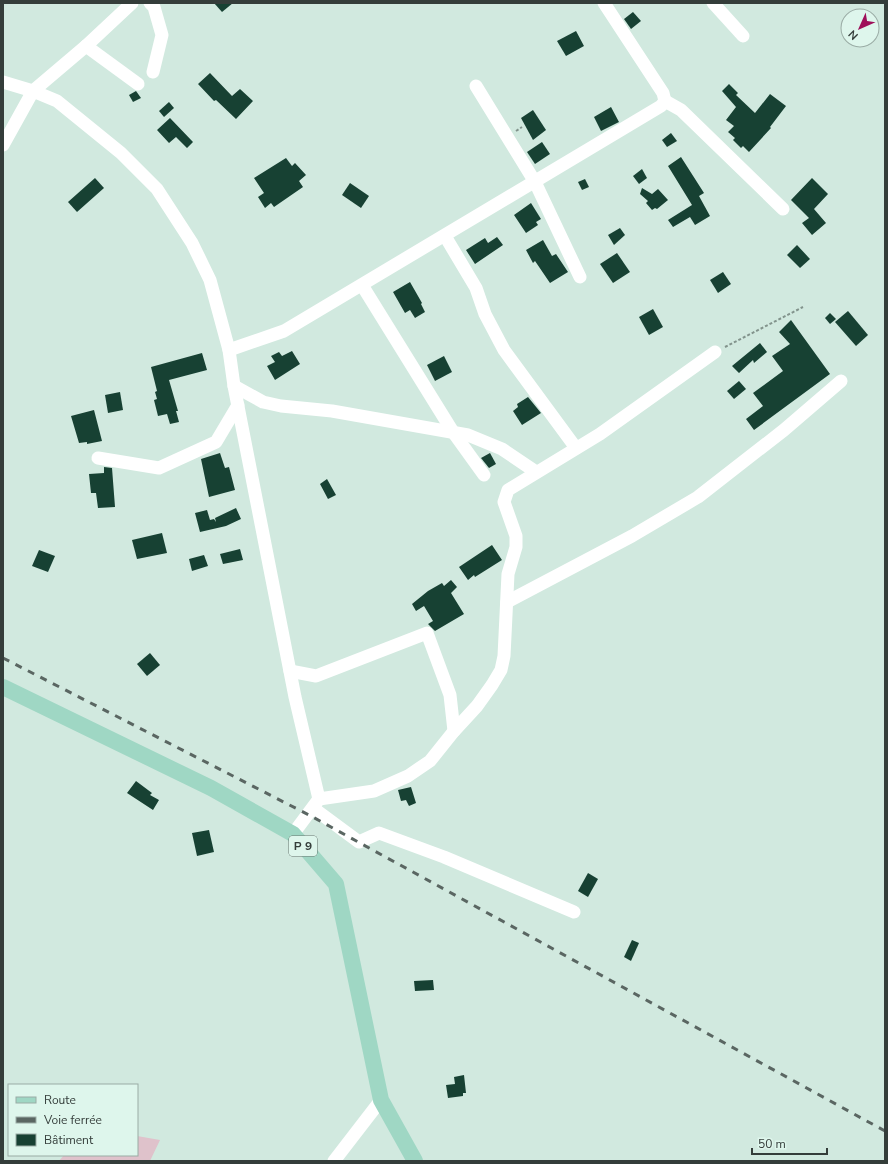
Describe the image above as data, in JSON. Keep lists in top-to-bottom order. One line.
{"streets":{"main road":["P 9"]},"legend":["Route","Voie ferrée","Bâtiment"],"scale_bar":"50 m","north":"bottom left"}
